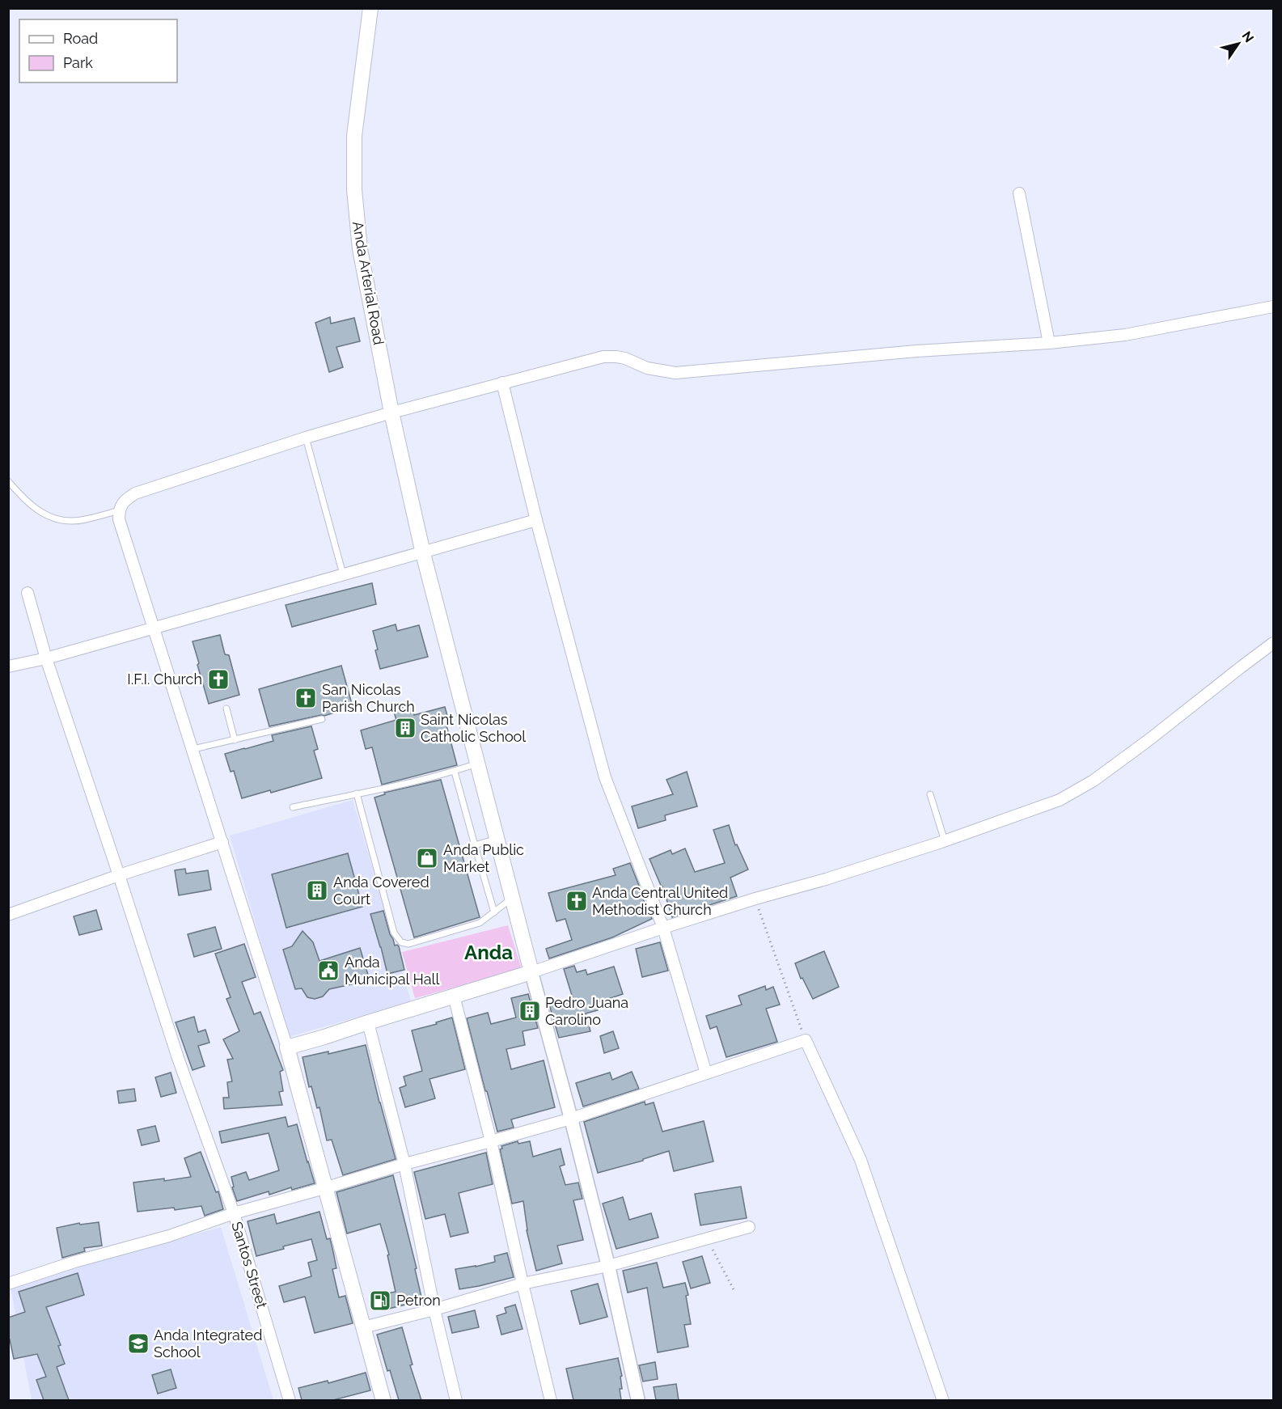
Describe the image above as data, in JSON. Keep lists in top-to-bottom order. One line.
{"streets":{"main road":["Anda Arterial Road"],"street":["Santos Street"]},"districts":["Anda"],"places":{"church":["I.F.I. Church","San Nicolas Parish Church","Anda Central United Methodist Church"],"building":["Saint Nicolas Catholic School","Anda Covered Court","Pedro Juana Carolino"],"shop":["Anda Public Market"],"public building":["Anda Municipal Hall"],"fuel station":["Petron"],"school or university":["Anda Integrated School"]},"legend":["Road","Park"],"north":"top right"}
